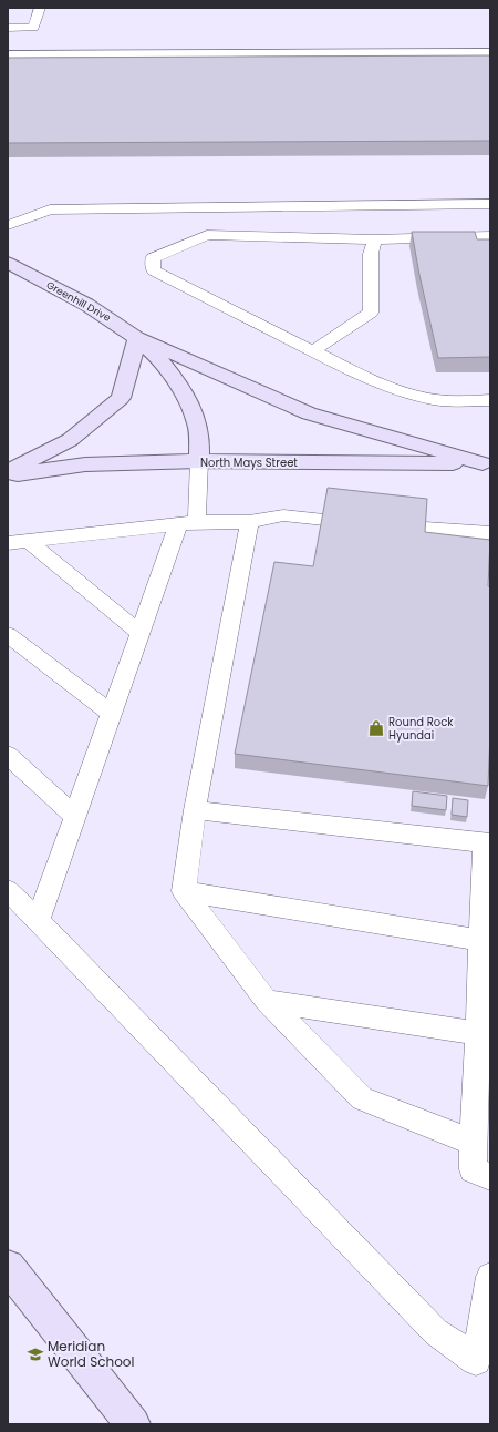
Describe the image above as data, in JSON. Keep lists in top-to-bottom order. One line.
{"streets":{"main road":["Greenhill Drive","North Mays Street"]},"crossings":[["Greenhill Drive","North Mays Street"]],"places":{"shop":["Round Rock Hyundai"],"school or university":["Meridian World School"]}}
